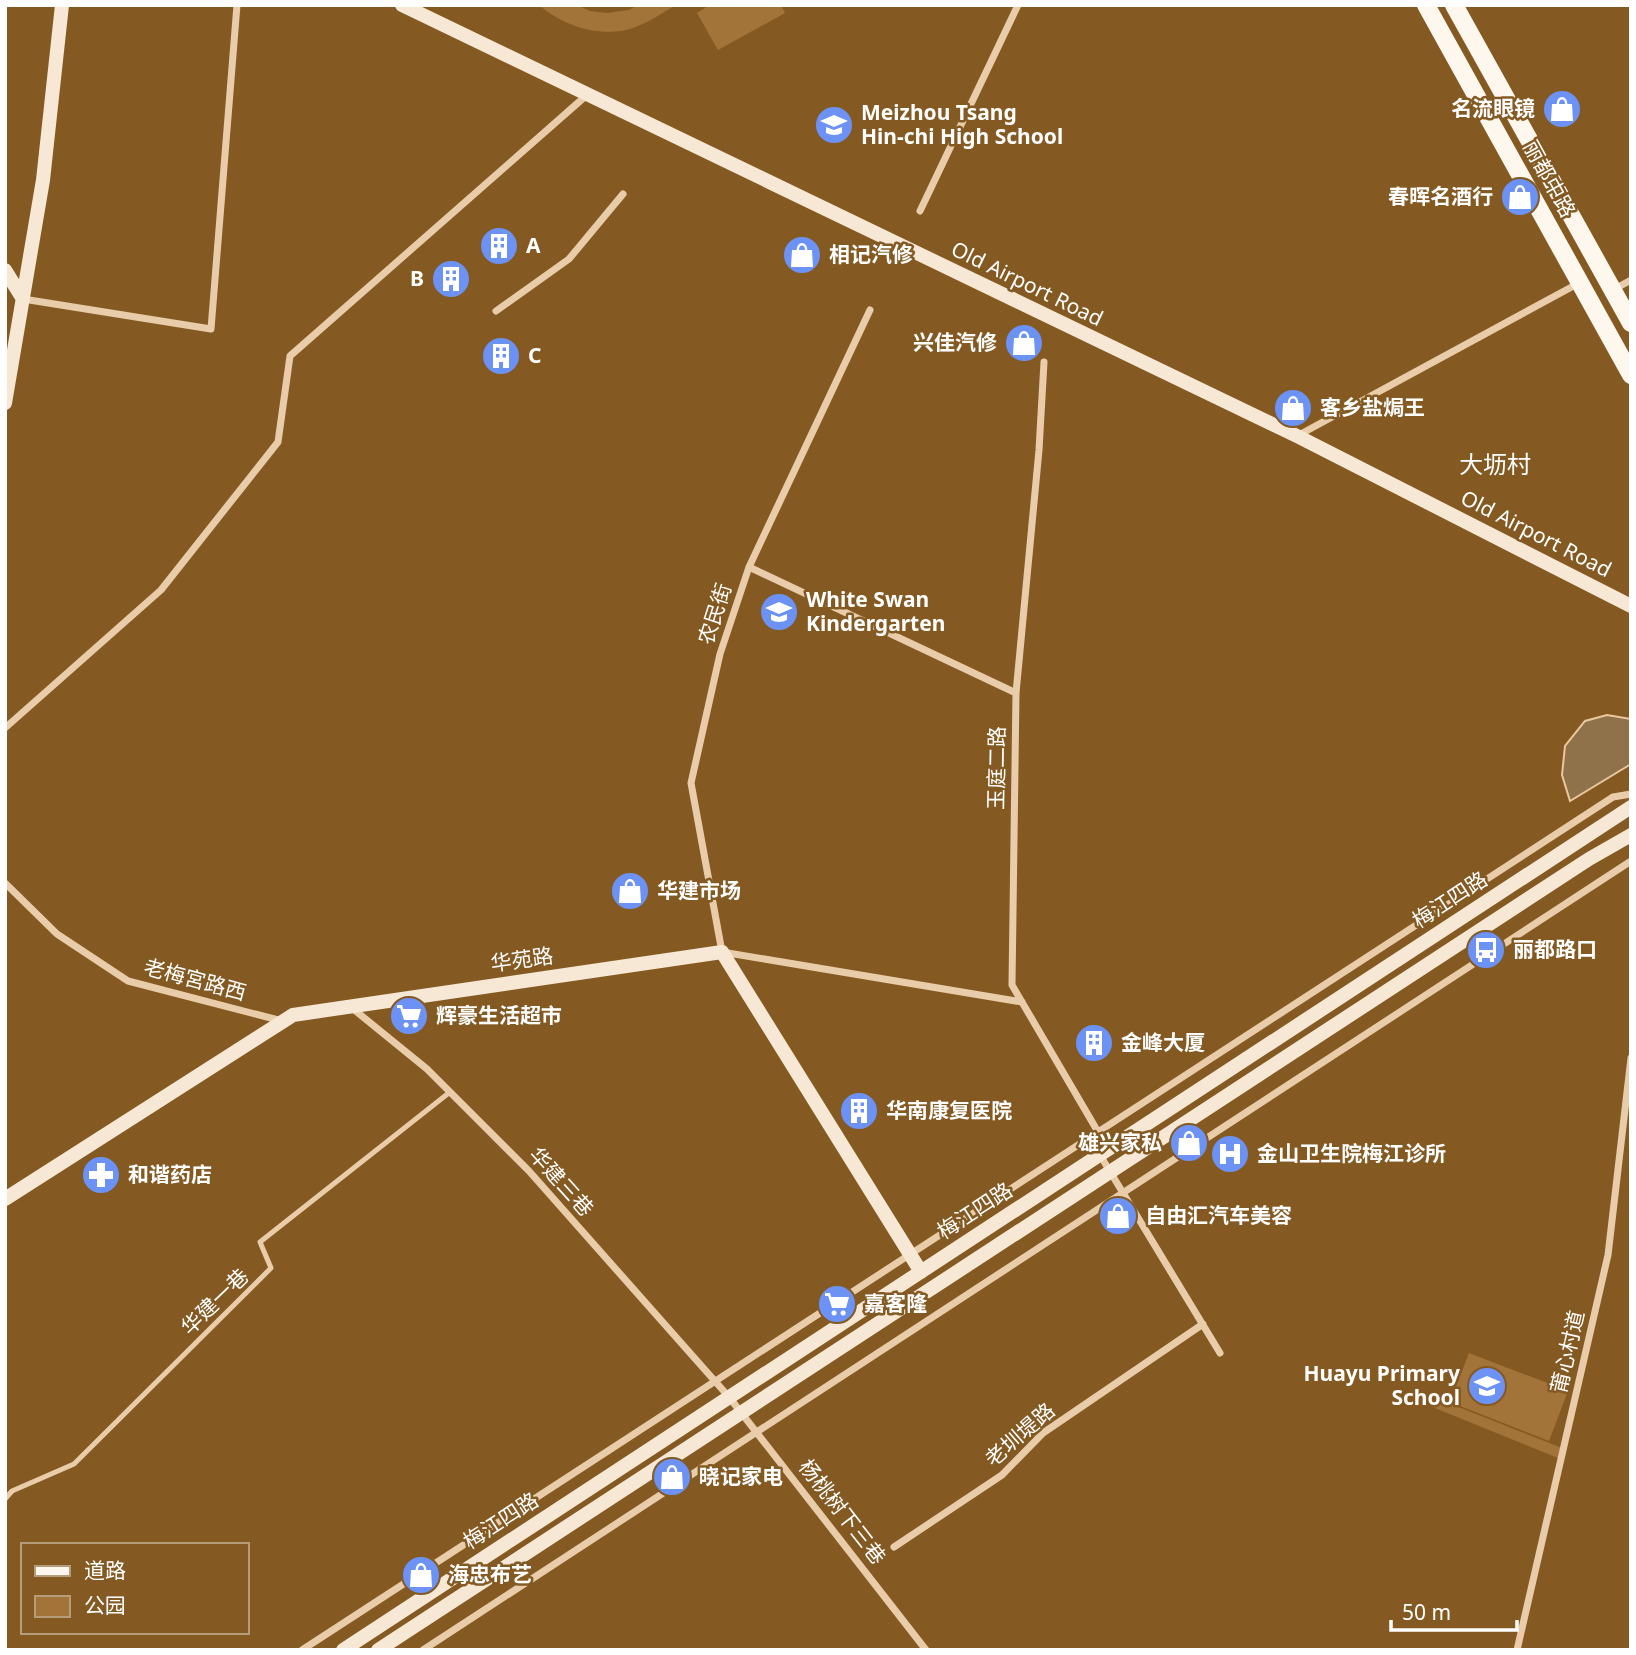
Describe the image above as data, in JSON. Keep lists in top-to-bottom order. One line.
{"streets":{"main road":["丽都中路","Old Airport Road","梅江四路","华苑路"],"street":["农民街","玉庭二路","老梅宮路西","华建三巷","莆心村道","老圳堤路","杨桃树下三巷"],"lane":["华建一巷"]},"crossings":[["农民街","华苑路"],["玉庭二路","梅江四路"],["玉庭二路","老圳堤路"],["梅江四路","华建三巷"],["梅江四路","杨桃树下三巷"],["华苑路","老梅宮路西"],["华苑路","华建三巷"],["华建三巷","华建一巷"],["华建三巷","杨桃树下三巷"]],"districts":["大坜村"],"places":{"shop":["名流眼镜","春晖名酒行","相记汽修","兴佳汽修","客乡盐焗王","华建市场","雄兴家私","自由汇汽车美容","晓记家电","海忠布艺"],"school or university":["Meizhou Tsang Hin-chi High School","White Swan Kindergarten","Huayu Primary School"],"building":["A","B","C","金峰大厦","华南康复医院"],"bus stop":["丽都路口"],"supermarket":["辉豪生活超市","嘉客隆"],"hospital":["金山卫生院梅江诊所"],"pharmacy":["和谐药店"]},"legend":["道路","公园"],"scale_bar":"50 m"}
